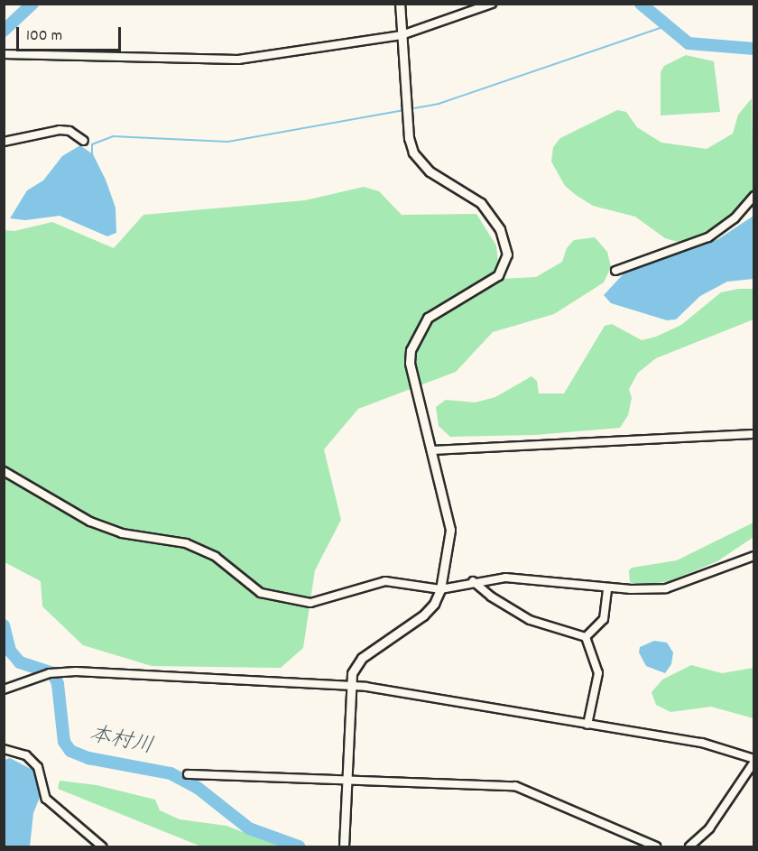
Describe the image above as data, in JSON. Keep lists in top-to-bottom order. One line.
{"water":["本村川"],"scale_bar":"100 m"}
